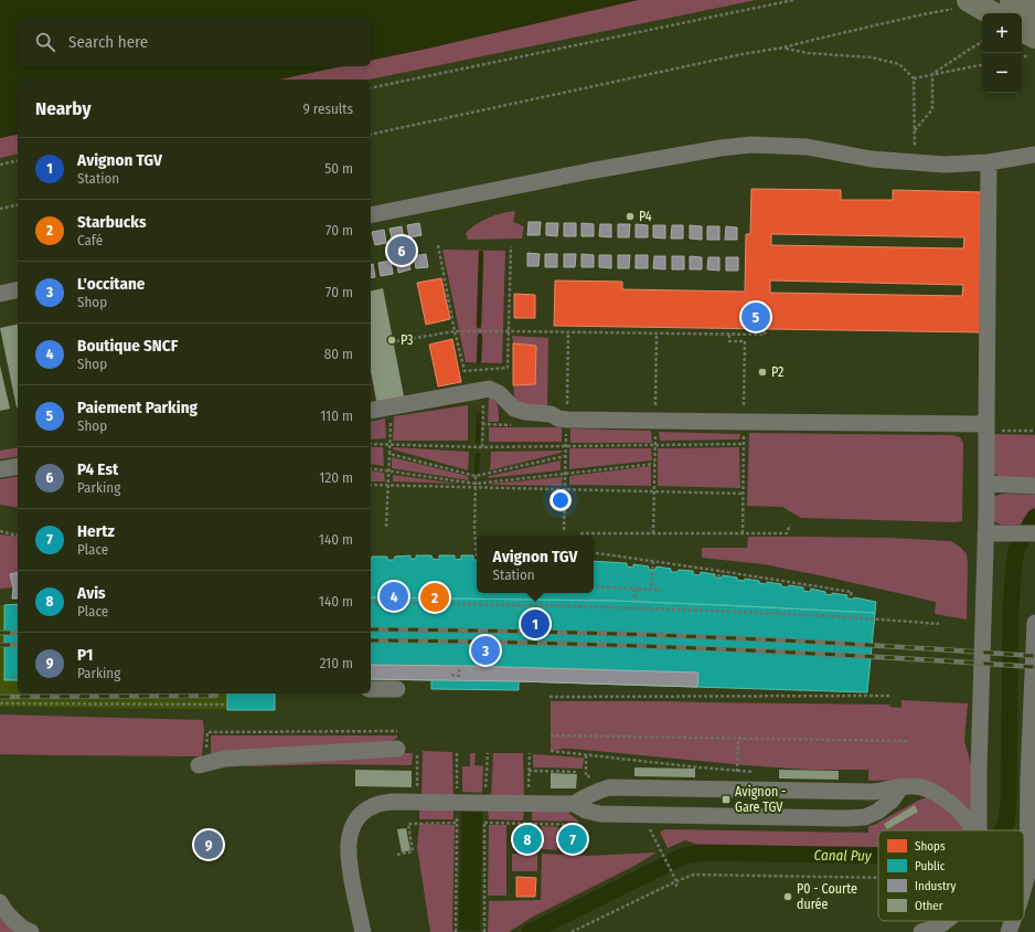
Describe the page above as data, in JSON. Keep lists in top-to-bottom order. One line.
{"water":["Canal Puy"],"places":{"other":["P4","P3","P2","P0 - Courte durée"],"transit":["Avignon - Gare TGV"]},"legend":["Shops","Public","Industry","Other"],"page":{"map_buttons":["+","−"],"search":"Search here","heading":["Nearby","9 results"],"list":[{"mark":"1","name":"Avignon TGV","note":"Station","value":"50 m"},{"mark":"2","name":"Starbucks","note":"Café","value":"70 m"},{"mark":"3","name":"L'occitane","note":"Shop","value":"70 m"},{"mark":"4","name":"Boutique SNCF","note":"Shop","value":"80 m"},{"mark":"5","name":"Paiement Parking","note":"Shop","value":"110 m"},{"mark":"6","name":"P4 Est","note":"Parking","value":"120 m"},{"mark":"7","name":"Hertz","note":"Place","value":"140 m"},{"mark":"8","name":"Avis","note":"Place","value":"140 m"},{"mark":"9","name":"P1","note":"Parking","value":"210 m"}],"pins":["6","5","4","2","1","3","7","8","9"],"popup":["Avignon TGV","Station"]}}
